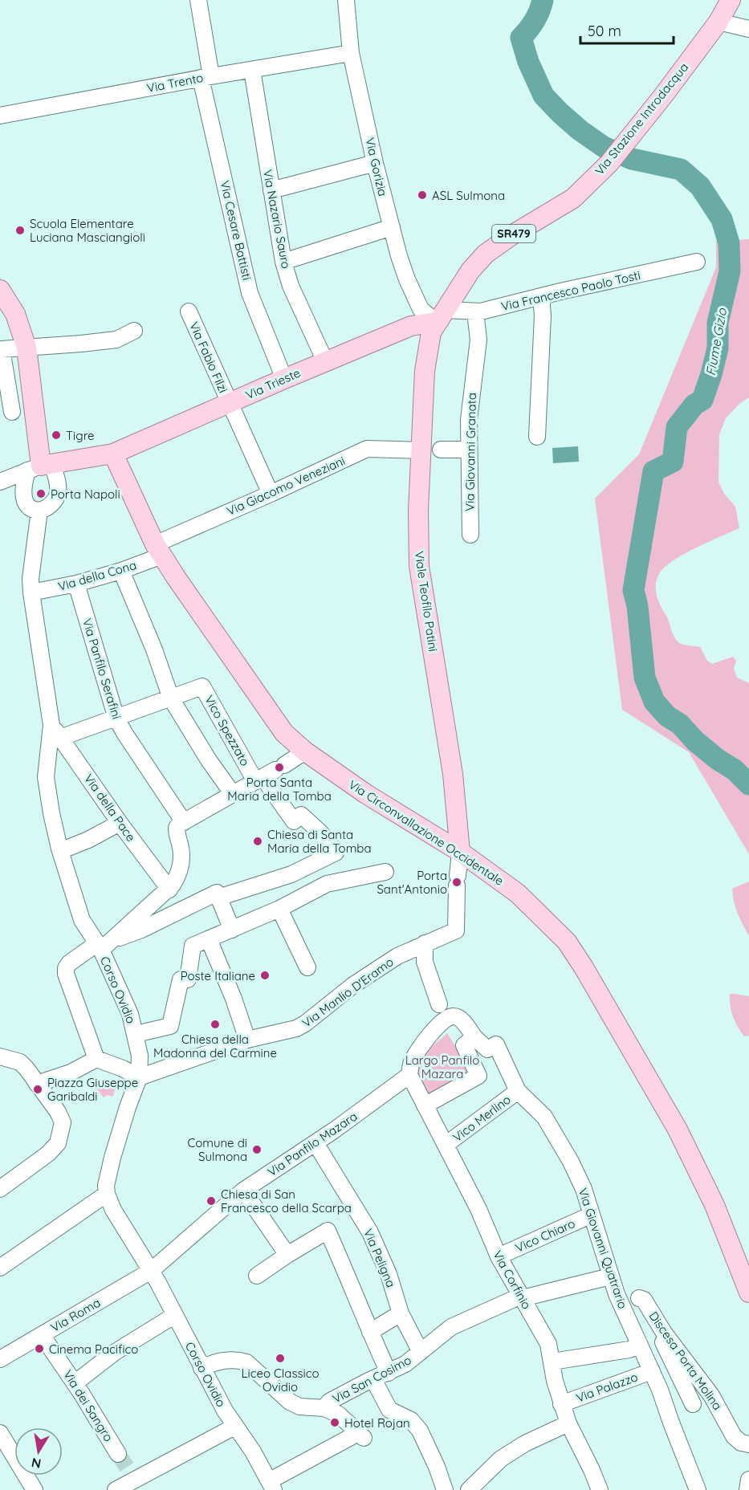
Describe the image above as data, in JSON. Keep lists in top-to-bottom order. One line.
{"streets":{"main road":["Via Stazione Introdacqua","SR479","Via Trieste","Viale Teofilo Patini","Via Circonvallazione Occidentale"],"street":["Via Trento","Via Gorizia","Via Nazario Sauro","Via Cesare Battisti","Via Francesco Paolo Tosti","Via Fabio Filzi","Via Giovanni Granata","Via Giacomo Veneziani","Via della Cona","Via Panfilo Serafini","Vico Spezzato","Via della Pace","Corso Ovidio","Via Manlio D'Eramo","Vico Merlino","Via Panfilo Mazara","Vico Chiaro","Via Giovanni Quatrario","Via Peligna","Via Corfinio","Via Roma","Discesa Porta Molina","Via San Cosimo","Via Palazzo","Via dei Sangro"]},"crossings":[["Via Trento","Via Gorizia"],["Via Trento","Via Nazario Sauro"],["Via Trento","Via Cesare Battisti"],["Via Stazione Introdacqua","Via Gorizia"],["Via Stazione Introdacqua","Via Francesco Paolo Tosti"],["Via Stazione Introdacqua","Via Trieste"],["Via Stazione Introdacqua","Viale Teofilo Patini"],["Via Gorizia","Via Francesco Paolo Tosti"],["Via Gorizia","Via Trieste"],["Via Gorizia","Viale Teofilo Patini"],["Via Nazario Sauro","Via Trieste"],["Via Cesare Battisti","Via Trieste"],["Via Francesco Paolo Tosti","Via Trieste"],["Via Francesco Paolo Tosti","Via Giovanni Granata"],["Via Francesco Paolo Tosti","Viale Teofilo Patini"],["Via Fabio Filzi","Via Trieste"],["Via Fabio Filzi","Via Giacomo Veneziani"],["Via Trieste","Viale Teofilo Patini"],["Via Trieste","Via Circonvallazione Occidentale"],["Via Giacomo Veneziani","Via della Cona"],["Via Giacomo Veneziani","Viale Teofilo Patini"],["Via Giacomo Veneziani","Via Circonvallazione Occidentale"],["Via della Cona","Via Panfilo Serafini"],["Via della Cona","Via Circonvallazione Occidentale"],["Via della Cona","Corso Ovidio"],["Viale Teofilo Patini","Via Circonvallazione Occidentale"],["Viale Teofilo Patini","Via Manlio D'Eramo"],["Via Panfilo Serafini","Vico Spezzato"],["Vico Spezzato","Via della Pace"],["Vico Spezzato","Corso Ovidio"],["Via della Pace","Corso Ovidio"],["Via Circonvallazione Occidentale","Via Manlio D'Eramo"],["Corso Ovidio","Via Manlio D'Eramo"],["Corso Ovidio","Via Panfilo Mazara"],["Corso Ovidio","Via Roma"],["Vico Merlino","Via Giovanni Quatrario"],["Vico Merlino","Via Corfinio"],["Via Panfilo Mazara","Via Peligna"],["Via Panfilo Mazara","Via Corfinio"],["Via Panfilo Mazara","Via Roma"],["Vico Chiaro","Via Giovanni Quatrario"],["Vico Chiaro","Via Corfinio"],["Via Giovanni Quatrario","Discesa Porta Molina"],["Via Giovanni Quatrario","Via San Cosimo"],["Via Giovanni Quatrario","Via Palazzo"],["Via Peligna","Via San Cosimo"],["Via Corfinio","Via San Cosimo"],["Via Corfinio","Via Palazzo"],["Via Roma","Via dei Sangro"]],"water":["Fiume Gizio"],"parks":["Largo Panfilo Mazara"],"places":["ASL Sulmona","Scuola Elementare Luciana Masciangioli","Tigre","Porta Napoli","Porta Santa Maria della Tomba","Chiesa di Santa Maria della Tomba","Porta Sant'Antonio","Poste Italiane","Chiesa della Madonna del Carmine","Piazza Giuseppe Garibaldi","Comune di Sulmona","Chiesa di San Francesco della Scarpa","Cinema Pacifico","Liceo Classico Ovidio","Hotel Rojan"],"scale_bar":"50 m","north":"bottom"}
